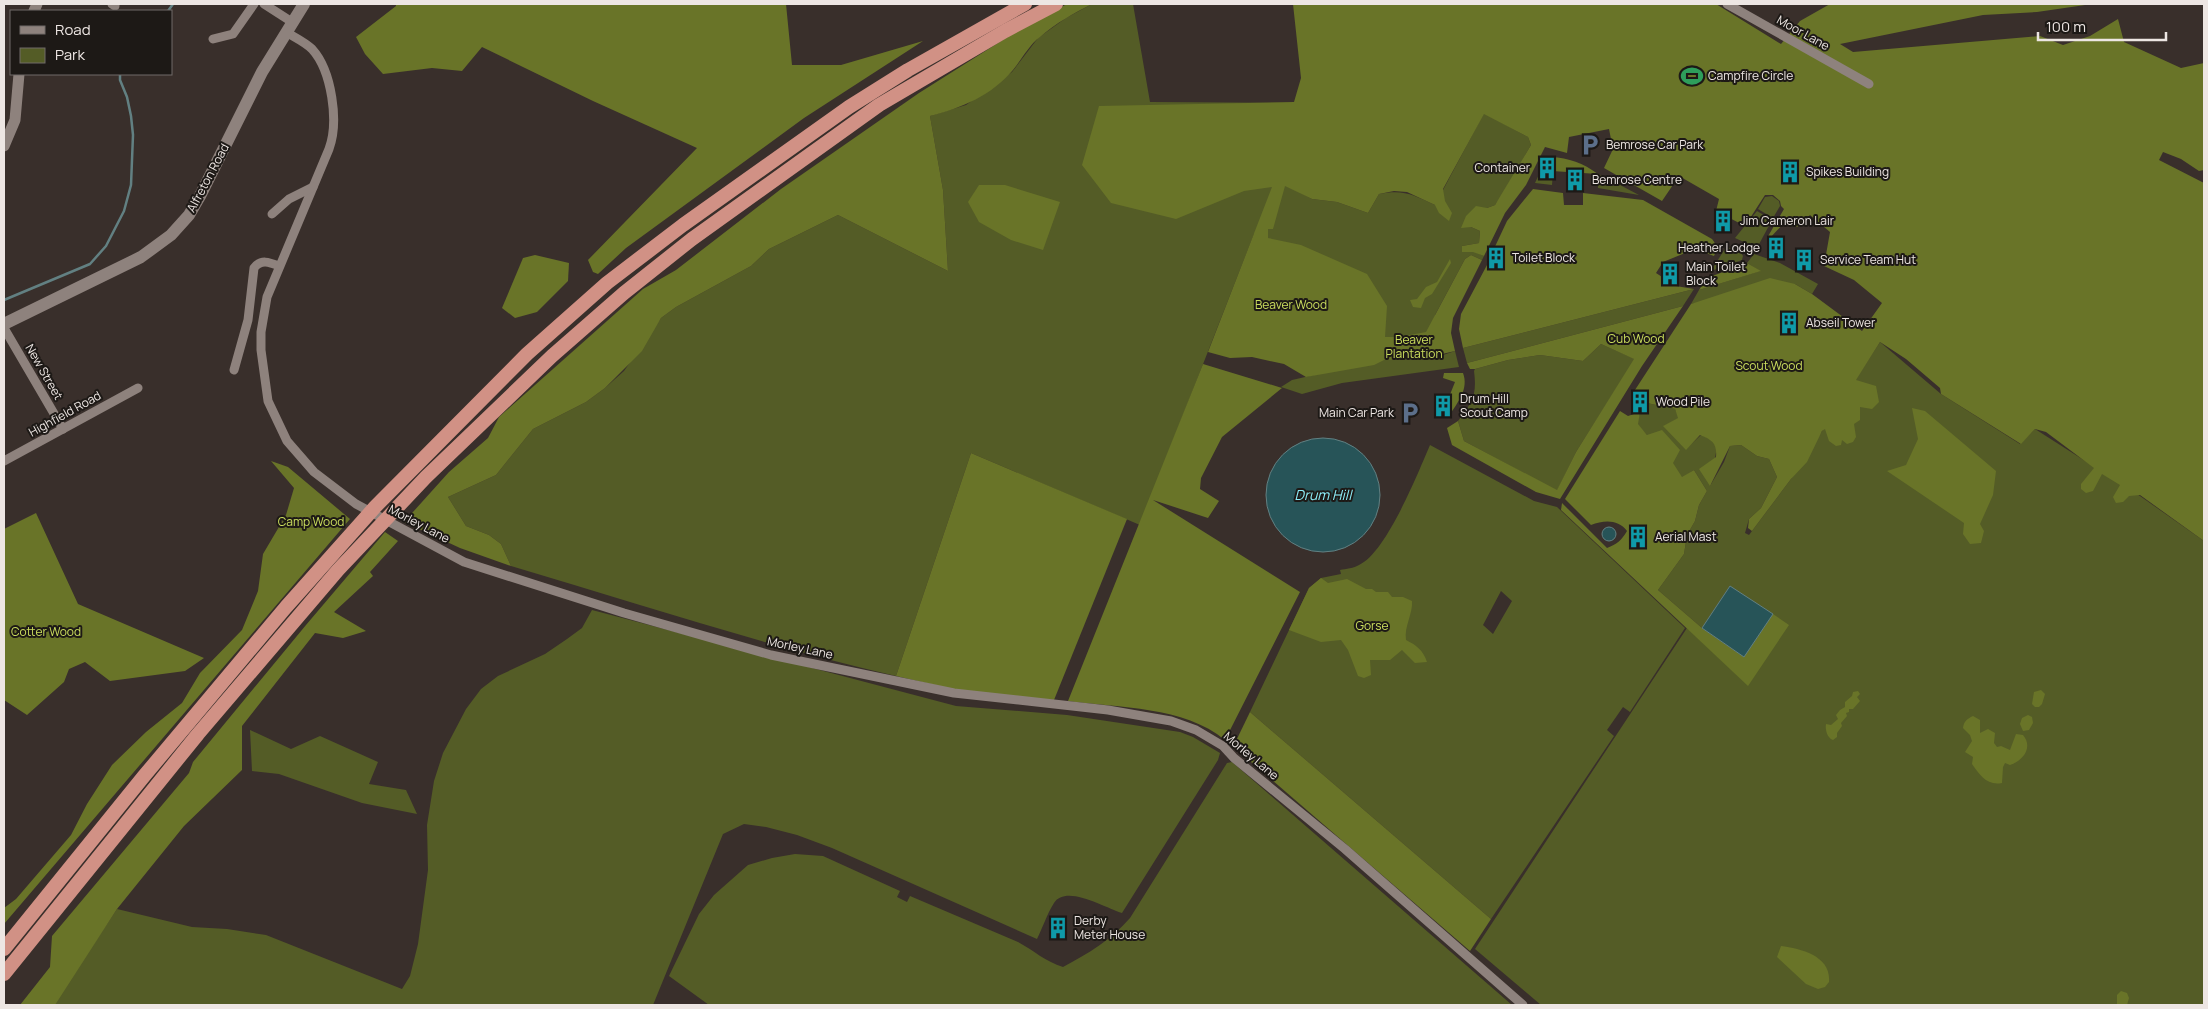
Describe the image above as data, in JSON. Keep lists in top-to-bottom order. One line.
{"streets":{"main road":["Alfreton Road"],"street":["Moor Lane","New Street","Highfield Road","Morley Lane"]},"crossings":[["Alfreton Road","New Street"],["Alfreton Road","Morley Lane"],["New Street","Highfield Road"]],"water":["Drum Hill"],"parks":["Beaver Wood","Cub Wood","Beaver Plantation","Scout Wood","Camp Wood","Gorse","Cotter Wood"],"places":{"sports":["Campfire Circle"],"parking":["Bemrose Car Park","Main Car Park"],"building":["Container","Spikes Building","Bemrose Centre","Jim Cameron Lair","Heather Lodge","Toilet Block","Service Team Hut","Main Toilet Block","Abseil Tower","Wood Pile","Drum Hill Scout Camp","Aerial Mast","Derby Meter House"]},"legend":["Road","Park"],"scale_bar":"100 m"}
